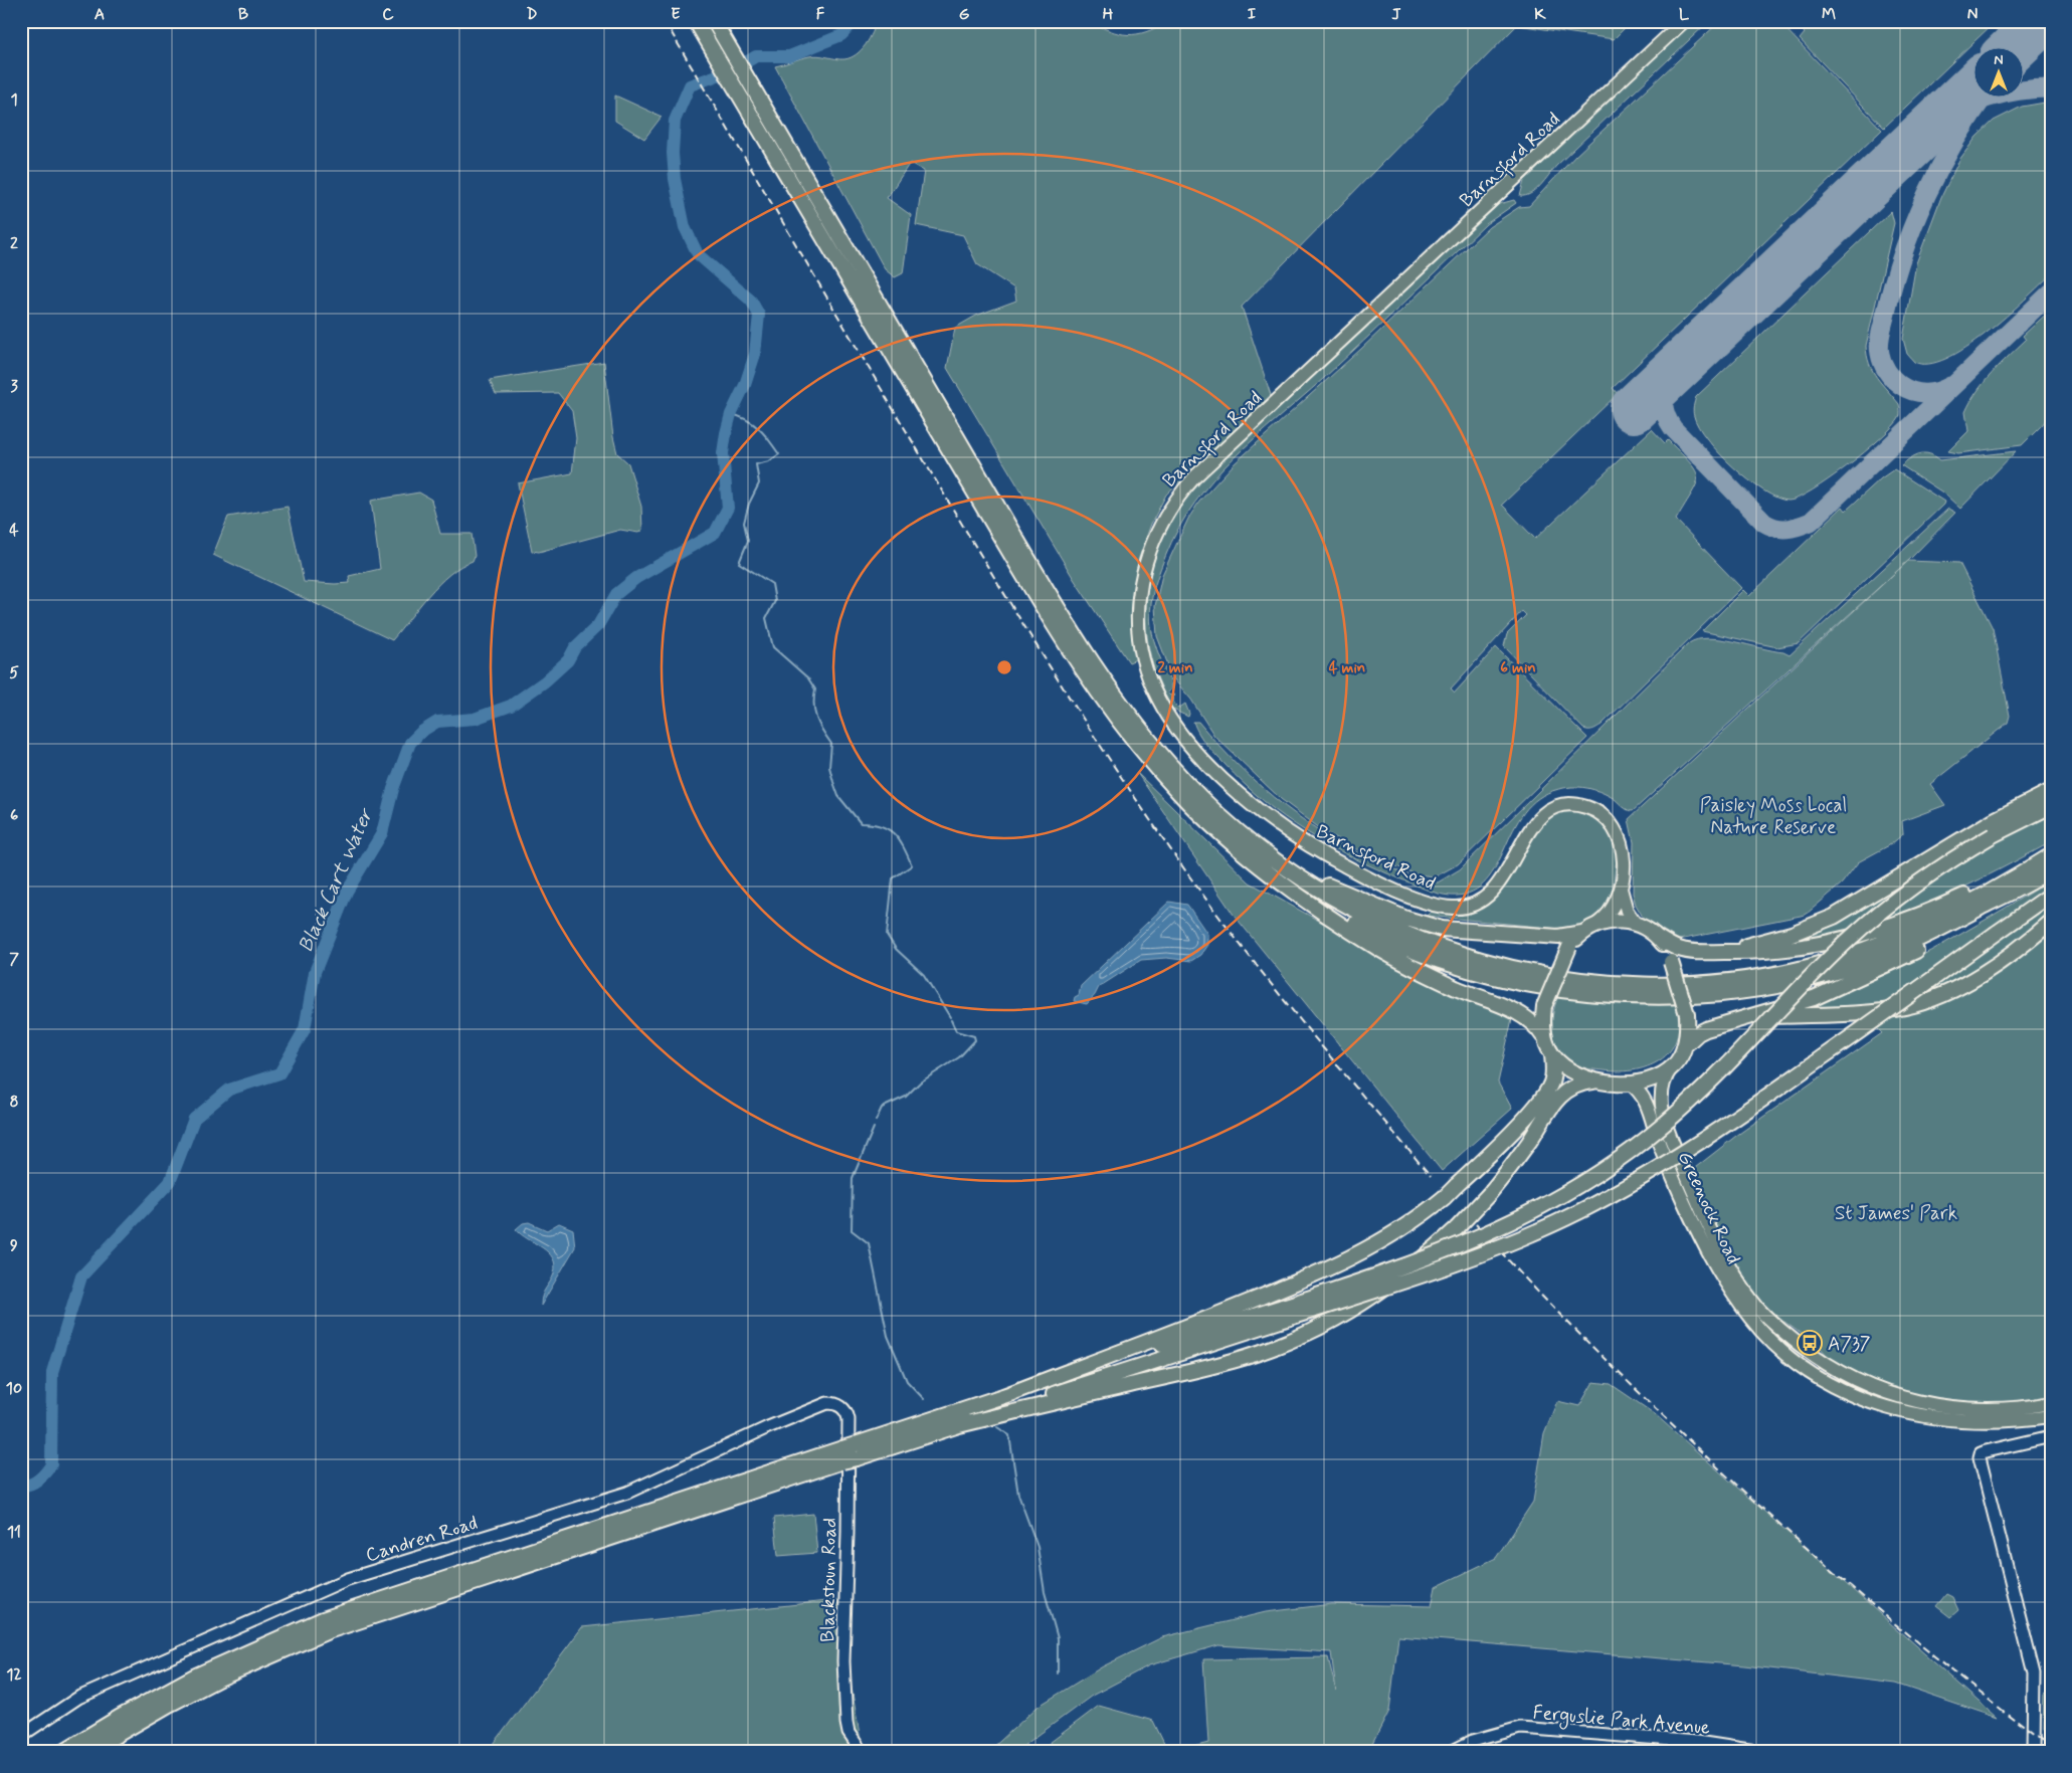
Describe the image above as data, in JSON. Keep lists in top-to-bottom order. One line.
{"streets":{"main road":["Barnsford Road","Greenock Road"],"street":["Candren Road","Blackstoun Road","Ferguslie Park Avenue"]},"crossings":[["Barnsford Road","Greenock Road"],["Candren Road","Blackstoun Road"]],"water":["Black Cart Water"],"parks":["Paisley Moss Local Nature Reserve","St James' Park"],"places":{"bus stop":["A737"]},"north":"top","grid":{"columns":["A","B","C","D","E","F","G","H","I","J","K","L","M","N"],"rows":["1","2","3","4","5","6","7","8","9","10","11","12"]},"rings":["2 min","4 min","6 min"]}
